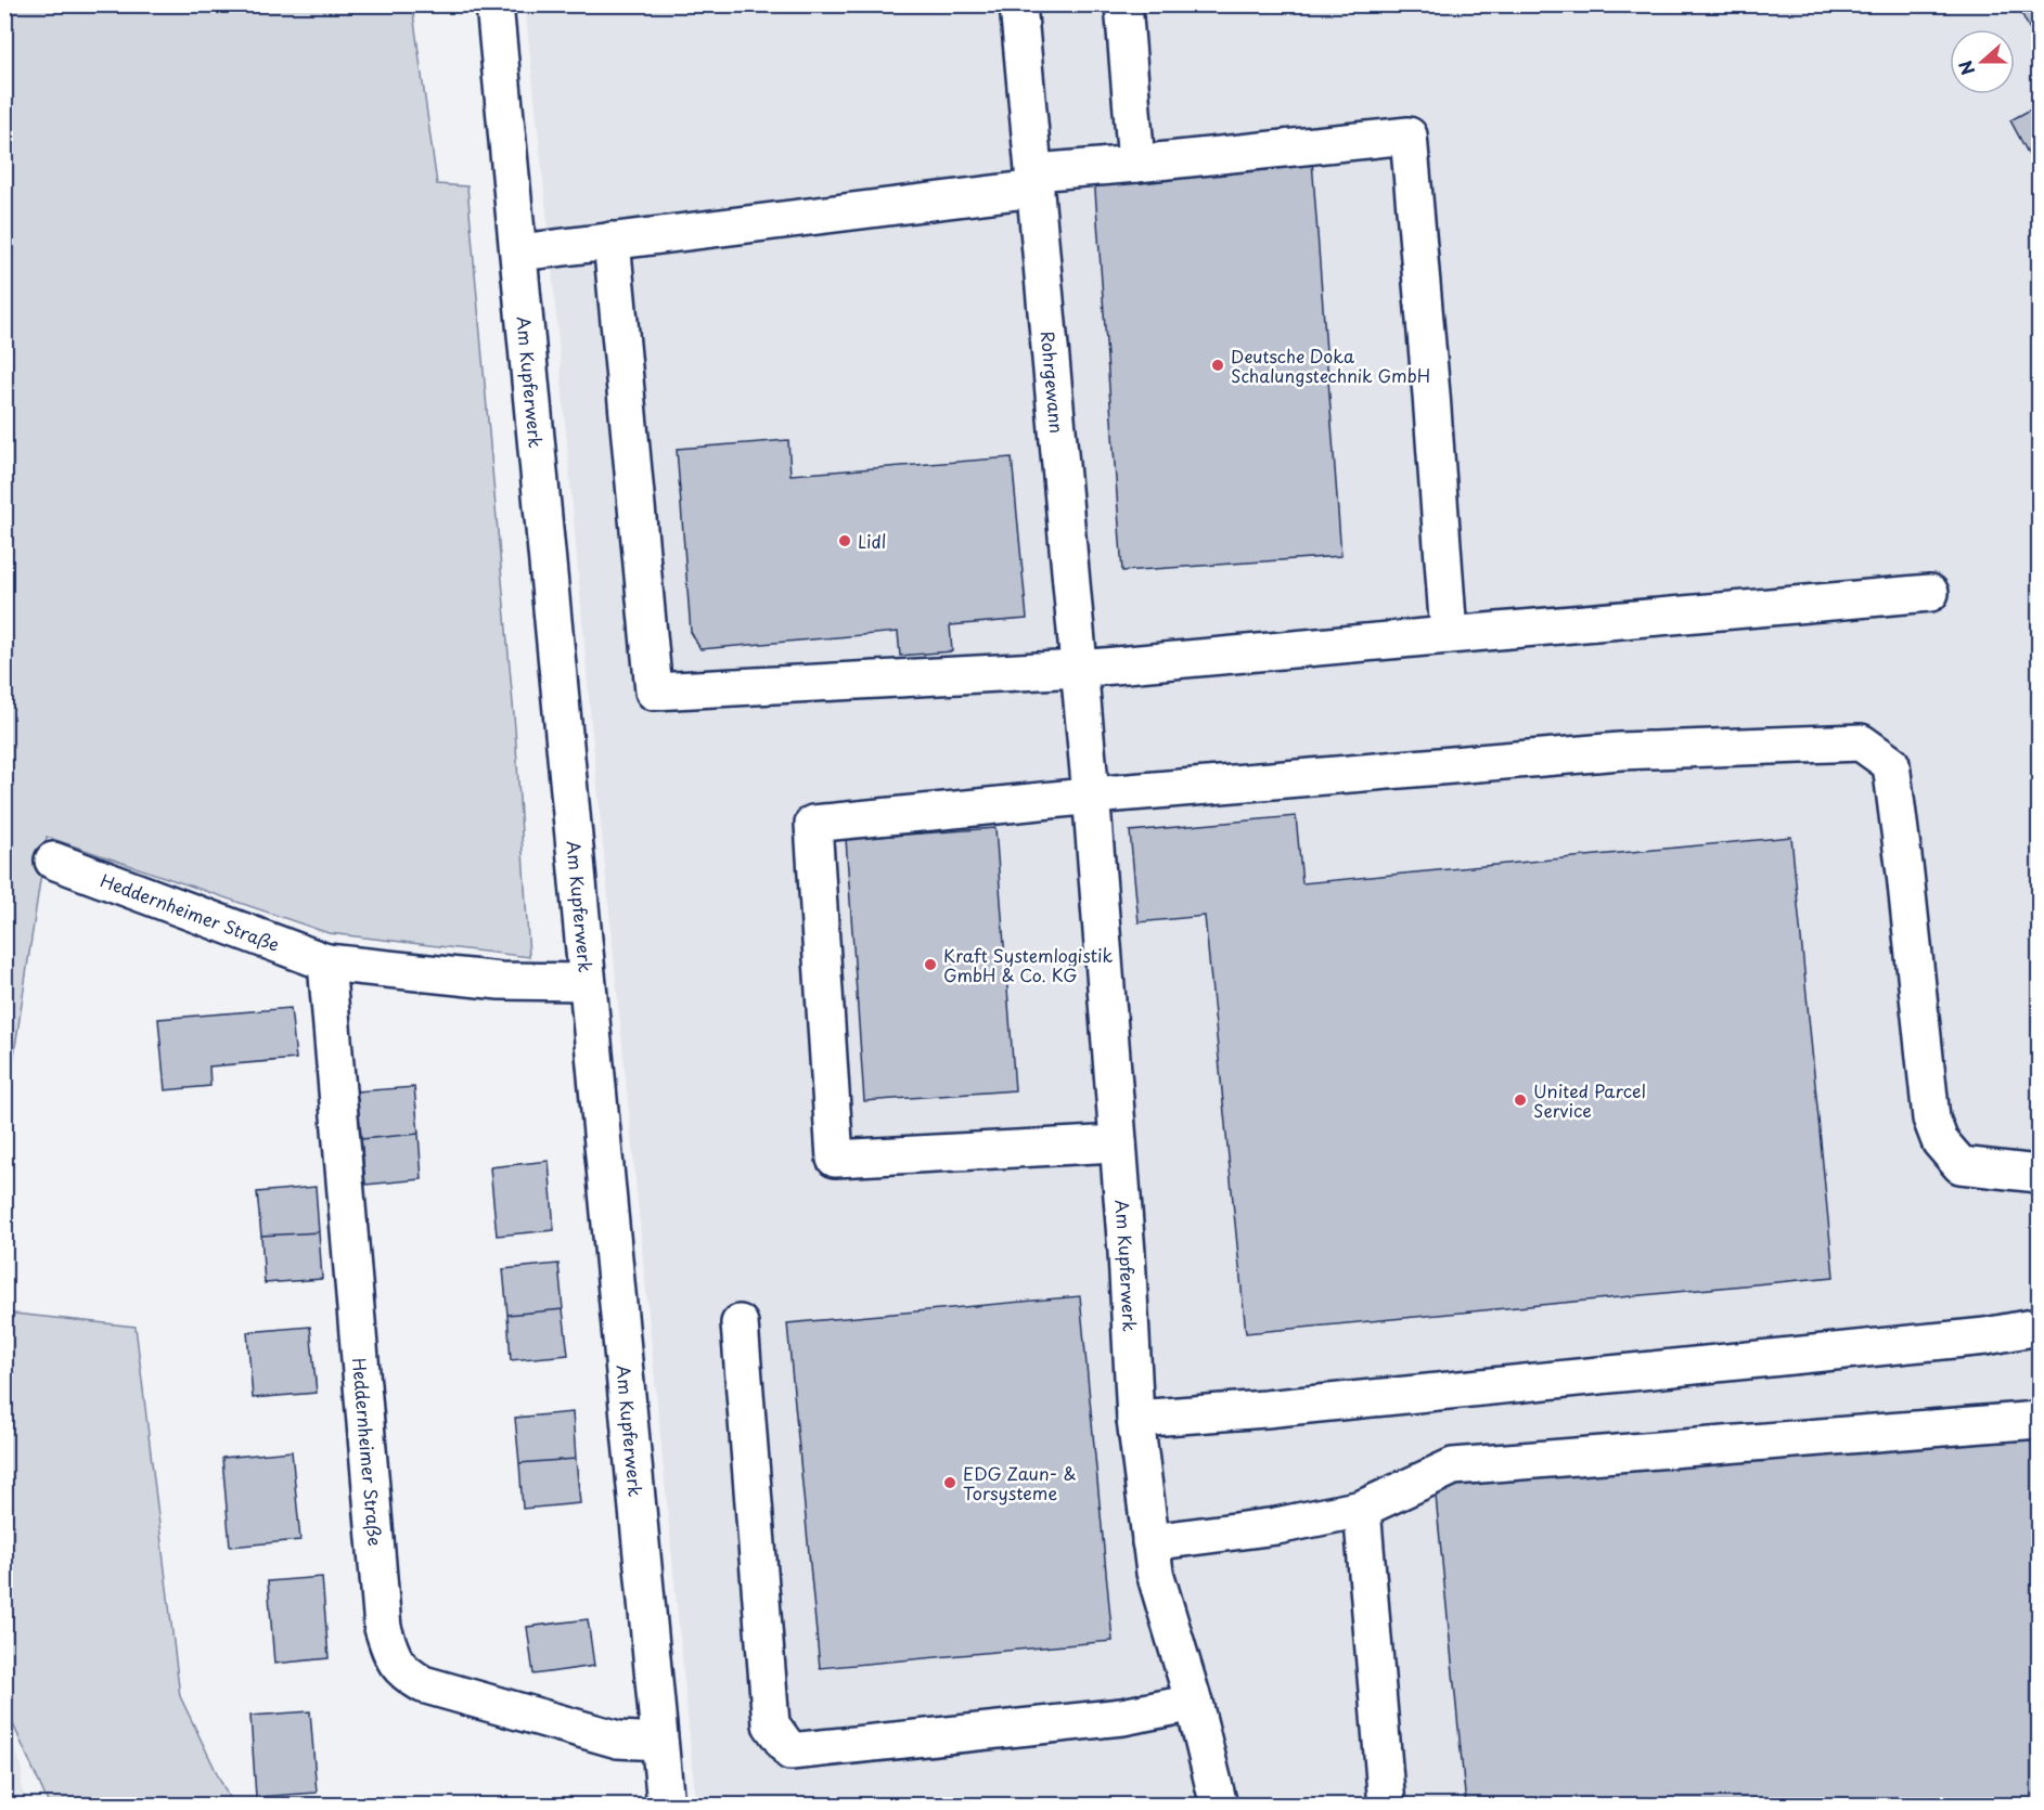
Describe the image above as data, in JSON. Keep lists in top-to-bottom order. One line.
{"streets":{"street":["Am Kupferwerk","Rohrgewann","Heddernheimer Straße"]},"crossings":[["Am Kupferwerk","Rohrgewann"],["Am Kupferwerk","Heddernheimer Straße"]],"places":["Deutsche Doka Schalungstechnik GmbH","Lidl","Kraft Systemlogistik GmbH & Co. KG","United Parcel Service","EDG Zaun- & Torsysteme"],"north":"left"}
